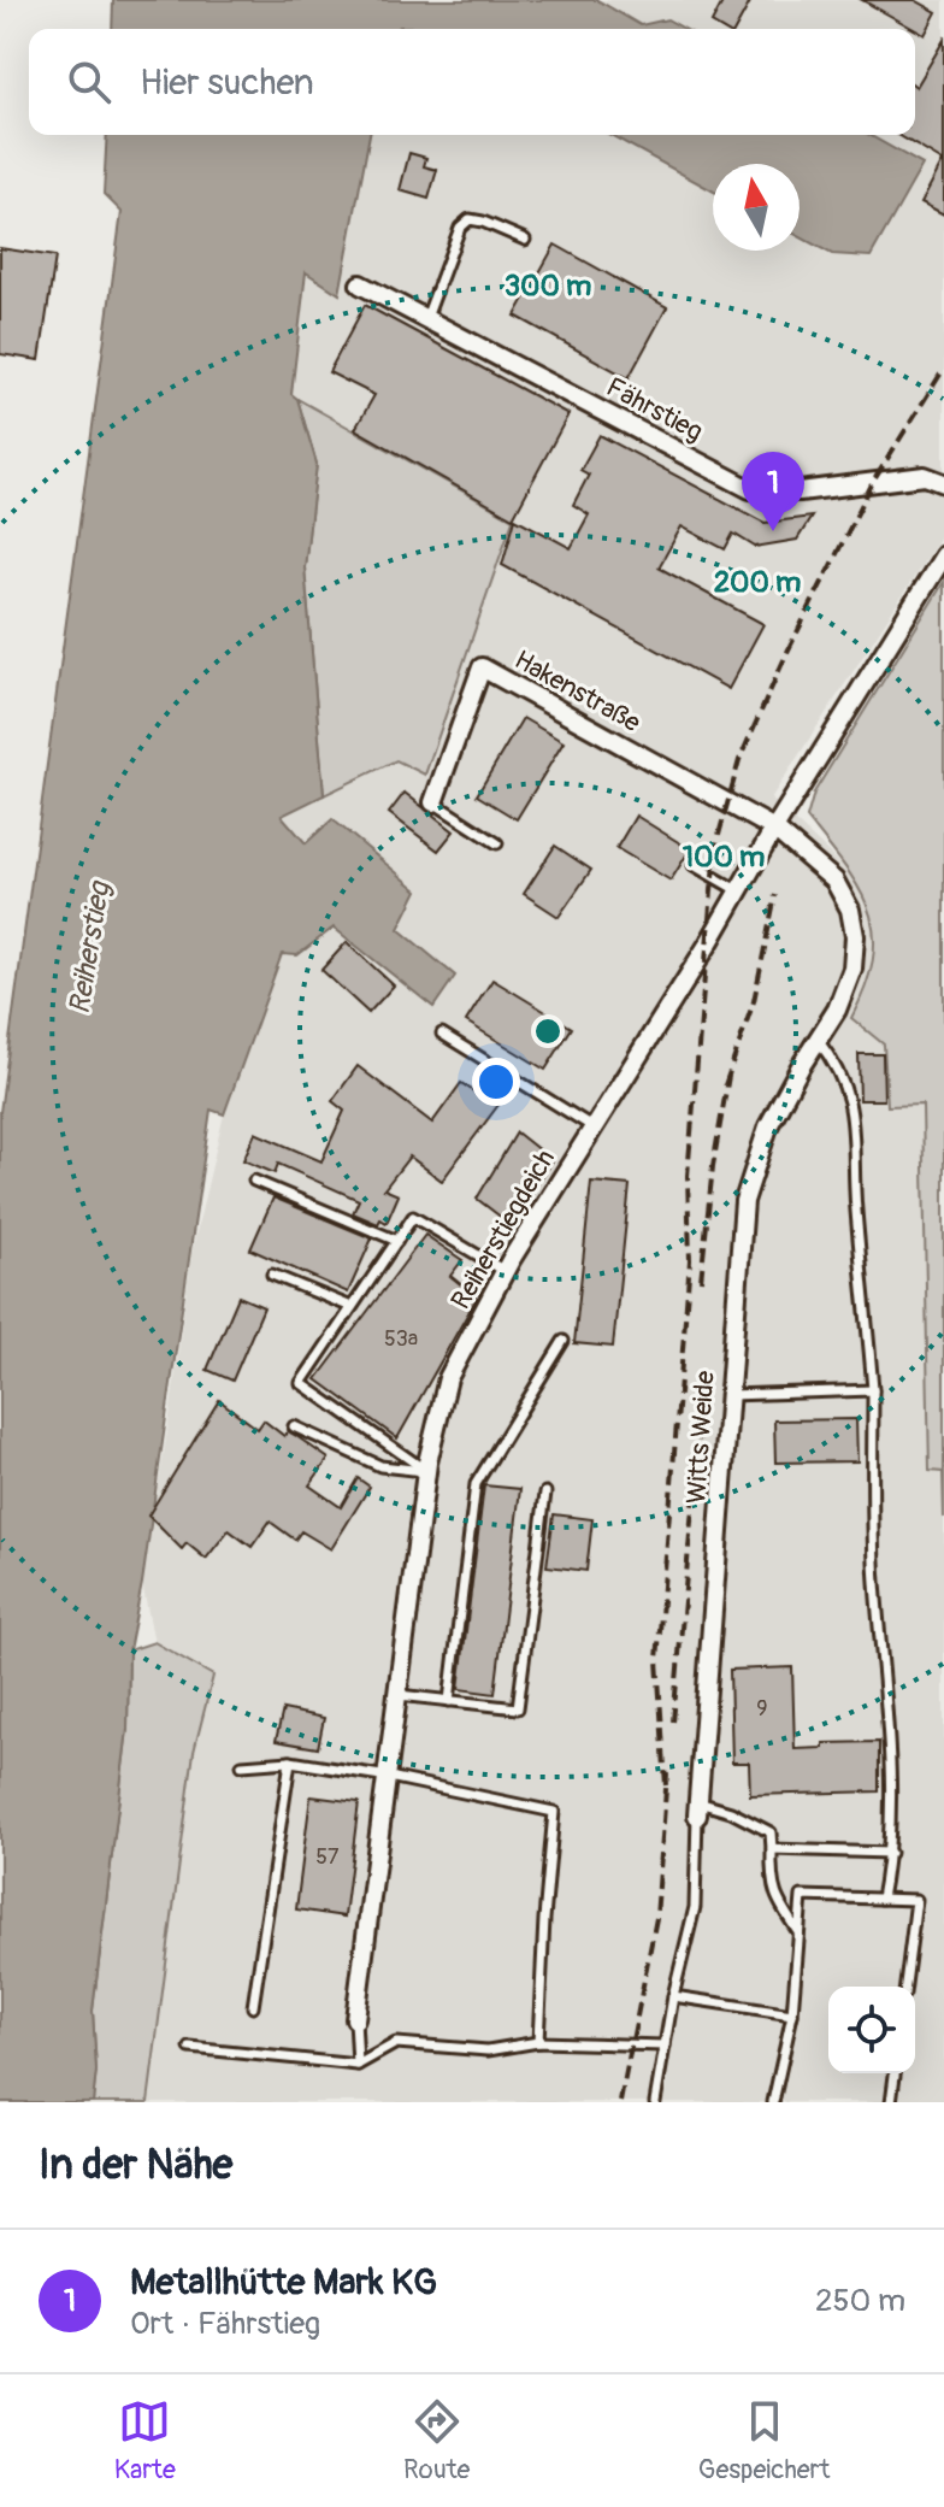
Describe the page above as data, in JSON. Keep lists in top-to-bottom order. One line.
{"streets":{"street":["Fährstieg","Hakenstraße","Reiherstiegdeich","Witts Weide"]},"crossings":[["Hakenstraße","Reiherstiegdeich"],["Hakenstraße","Witts Weide"],["Reiherstiegdeich","Witts Weide"]],"water":["Reiherstieg"],"house_numbers":["53a","9","57"],"north":"top","page":{"search":"Hier suchen","pins":"1","heading":"In der Nähe","list":[{"mark":"1","name":"Metallhütte Mark KG","note":"Ort · Fährstieg","value":"250 m"}],"nav":["Karte","Route","Gespeichert"]},"rings":["300 m","200 m","100 m"]}
